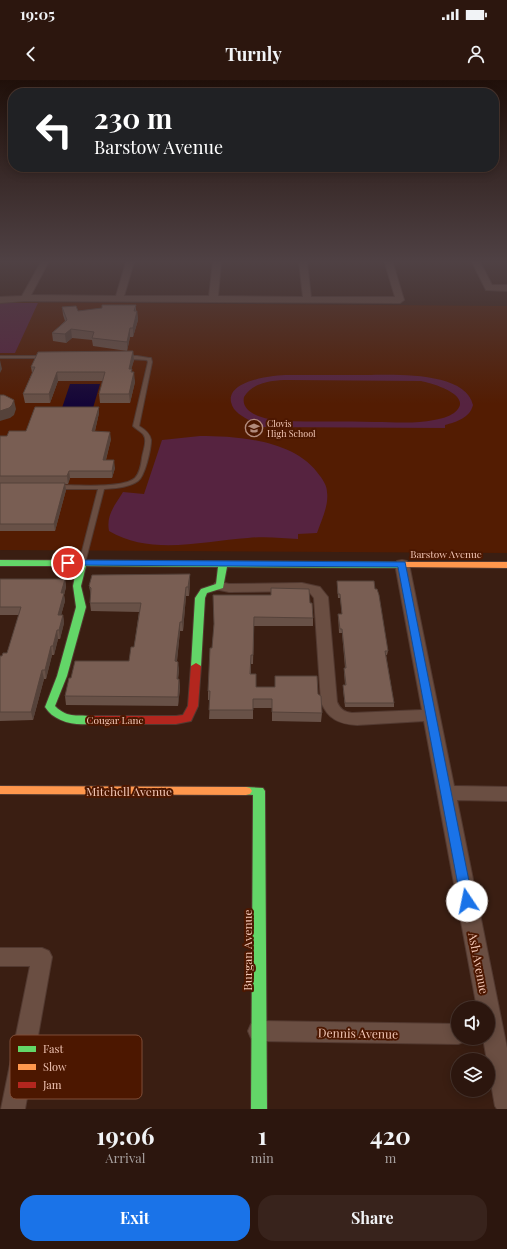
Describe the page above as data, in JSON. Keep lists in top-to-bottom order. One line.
{"streets":{"street":["Barstow Avenue","Cougar Lane","Mitchell Avenue","Burgan Avenue","Ash Avenue","Dennis Avenue"]},"crossings":[["Barstow Avenue","Cougar Lane"],["Barstow Avenue","Ash Avenue"],["Cougar Lane","Ash Avenue"],["Mitchell Avenue","Burgan Avenue"],["Burgan Avenue","Dennis Avenue"]],"places":{"school or university":["Clovis High School"]},"legend":["Fast","Slow","Jam"],"page":{"status":"19:05","header":"Turnly","turn":["230 m","Barstow Avenue"],"eta":["19:06","Arrival","1","min","420","m"],"buttons":["Exit","Share"]}}
